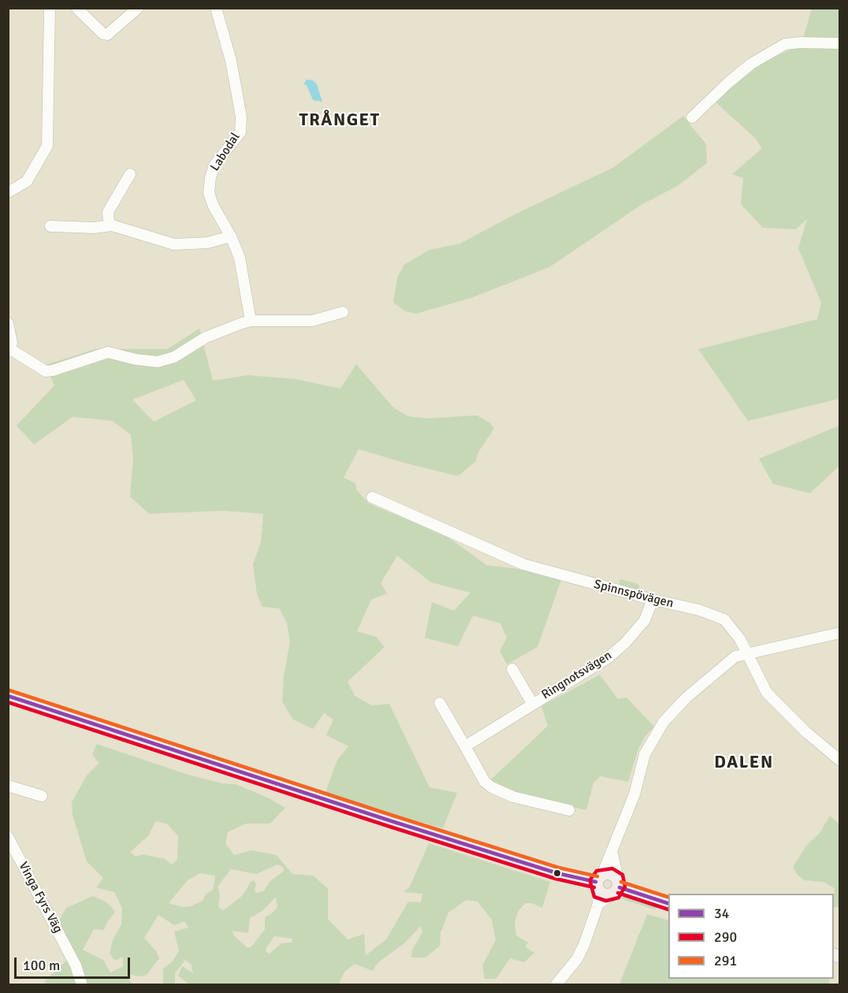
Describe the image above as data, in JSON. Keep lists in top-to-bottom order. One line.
{"streets":{"street":["Labodal","Spinnspövägen","Ringnotsvägen","Vinga Fyrs Väg"]},"crossings":[["Spinnspövägen","Ringnotsvägen"]],"districts":["TRÅNGET","DALEN"],"lines":["transit line 291","transit line 34","transit line 290"],"legend":["34","290","291"],"scale_bar":"100 m"}
